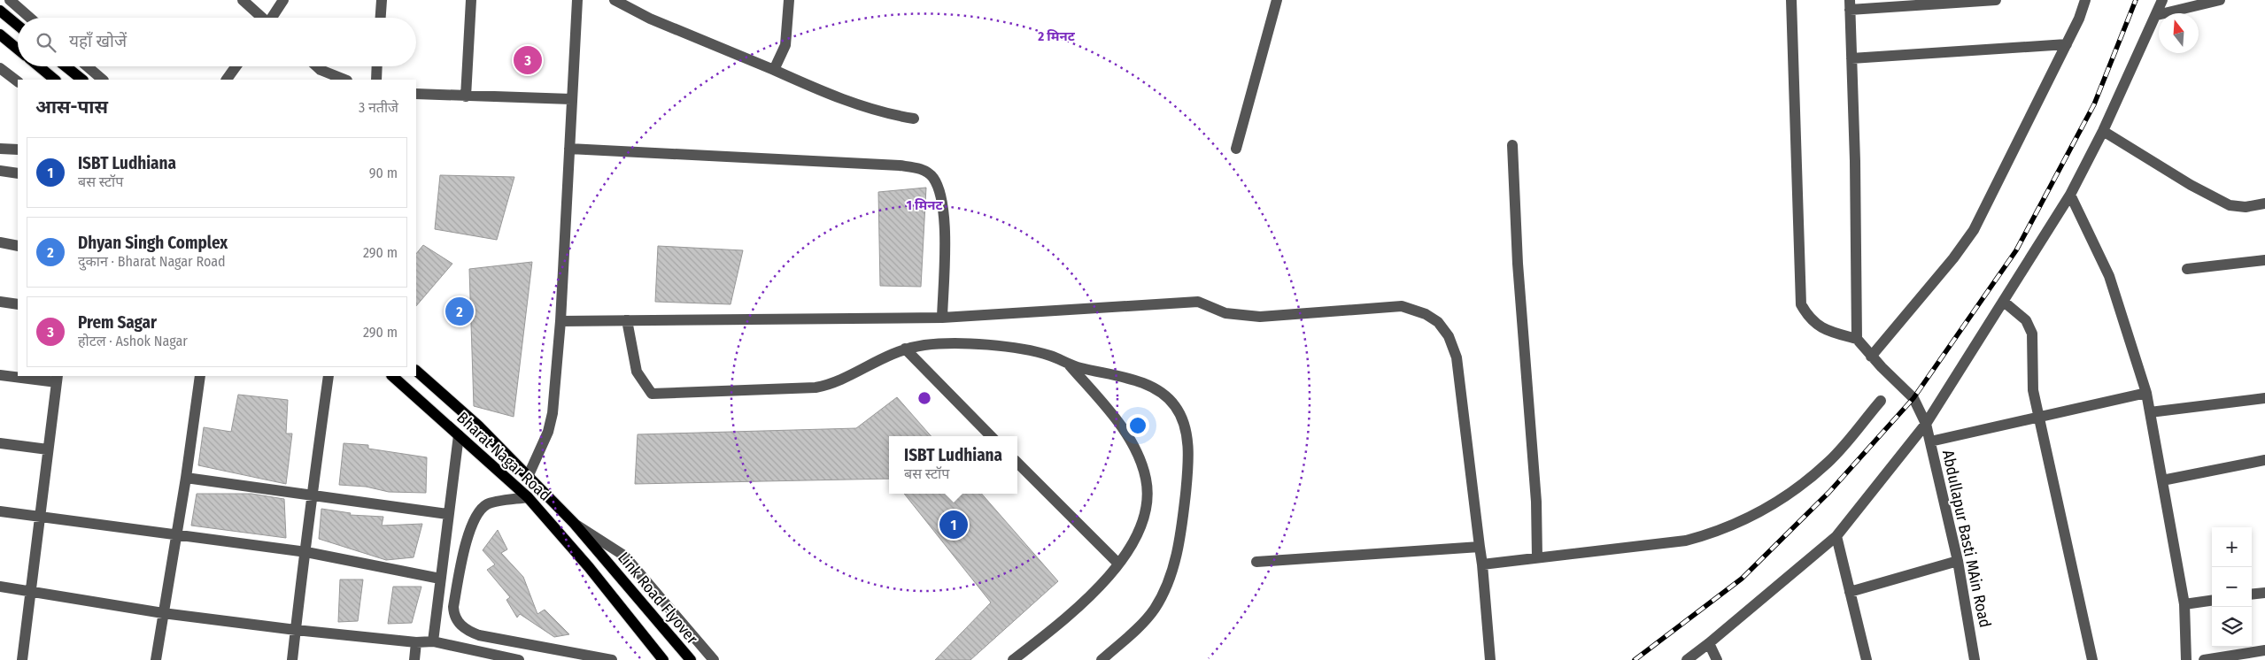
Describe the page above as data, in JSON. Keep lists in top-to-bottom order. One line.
{"streets":{"main road":["Bharat Nagar Road","Link Road Flyover"],"street":["Abdullapur Basti MAin Road"]},"crossings":[["Bharat Nagar Road","Link Road Flyover"]],"north":"top","page":{"search":"यहाँ खोजें","pins":["3","2","1"],"heading":["आस-पास","3 नतीजे"],"list":[{"mark":"1","name":"ISBT Ludhiana","note":"बस स्टॉप","value":"90 m"},{"mark":"2","name":"Dhyan Singh Complex","note":"दुकान · Bharat Nagar Road","value":"290 m"},{"mark":"3","name":"Prem Sagar","note":"होटल · Ashok Nagar","value":"290 m"}],"popup":["ISBT Ludhiana","बस स्टॉप"],"map_buttons":["+","−"]},"rings":["2 मिनट","1 मिनट"]}
